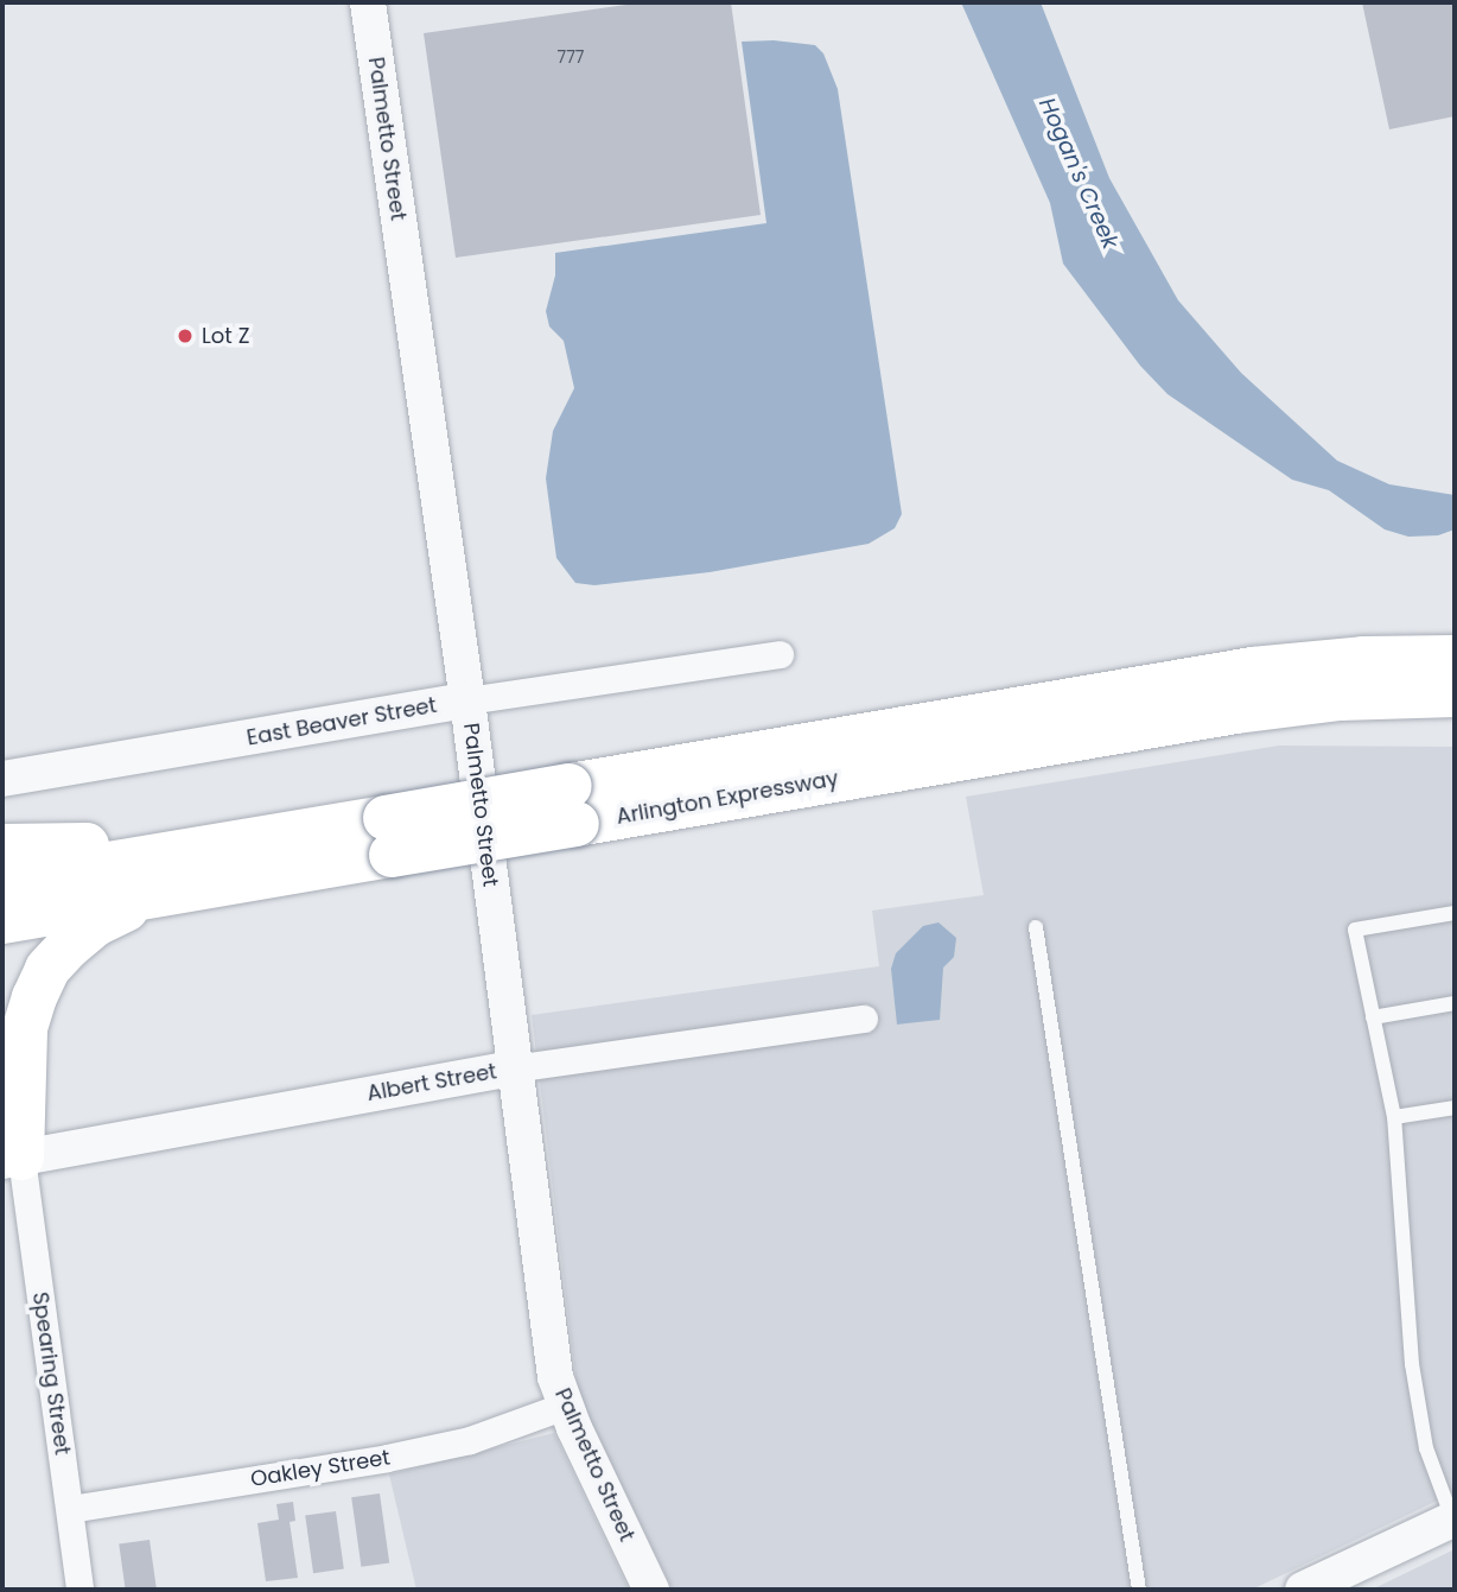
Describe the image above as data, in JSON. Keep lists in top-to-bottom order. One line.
{"streets":{"highway":["Arlington Expressway"],"street":["Palmetto Street","East Beaver Street","Albert Street","Spearing Street","Oakley Street"]},"crossings":[["Palmetto Street","East Beaver Street"],["Palmetto Street","Albert Street"],["Palmetto Street","Oakley Street"],["Albert Street","Spearing Street"],["Spearing Street","Oakley Street"]],"water":["Hogan's Creek"],"places":["Lot Z"],"house_numbers":["777"]}
